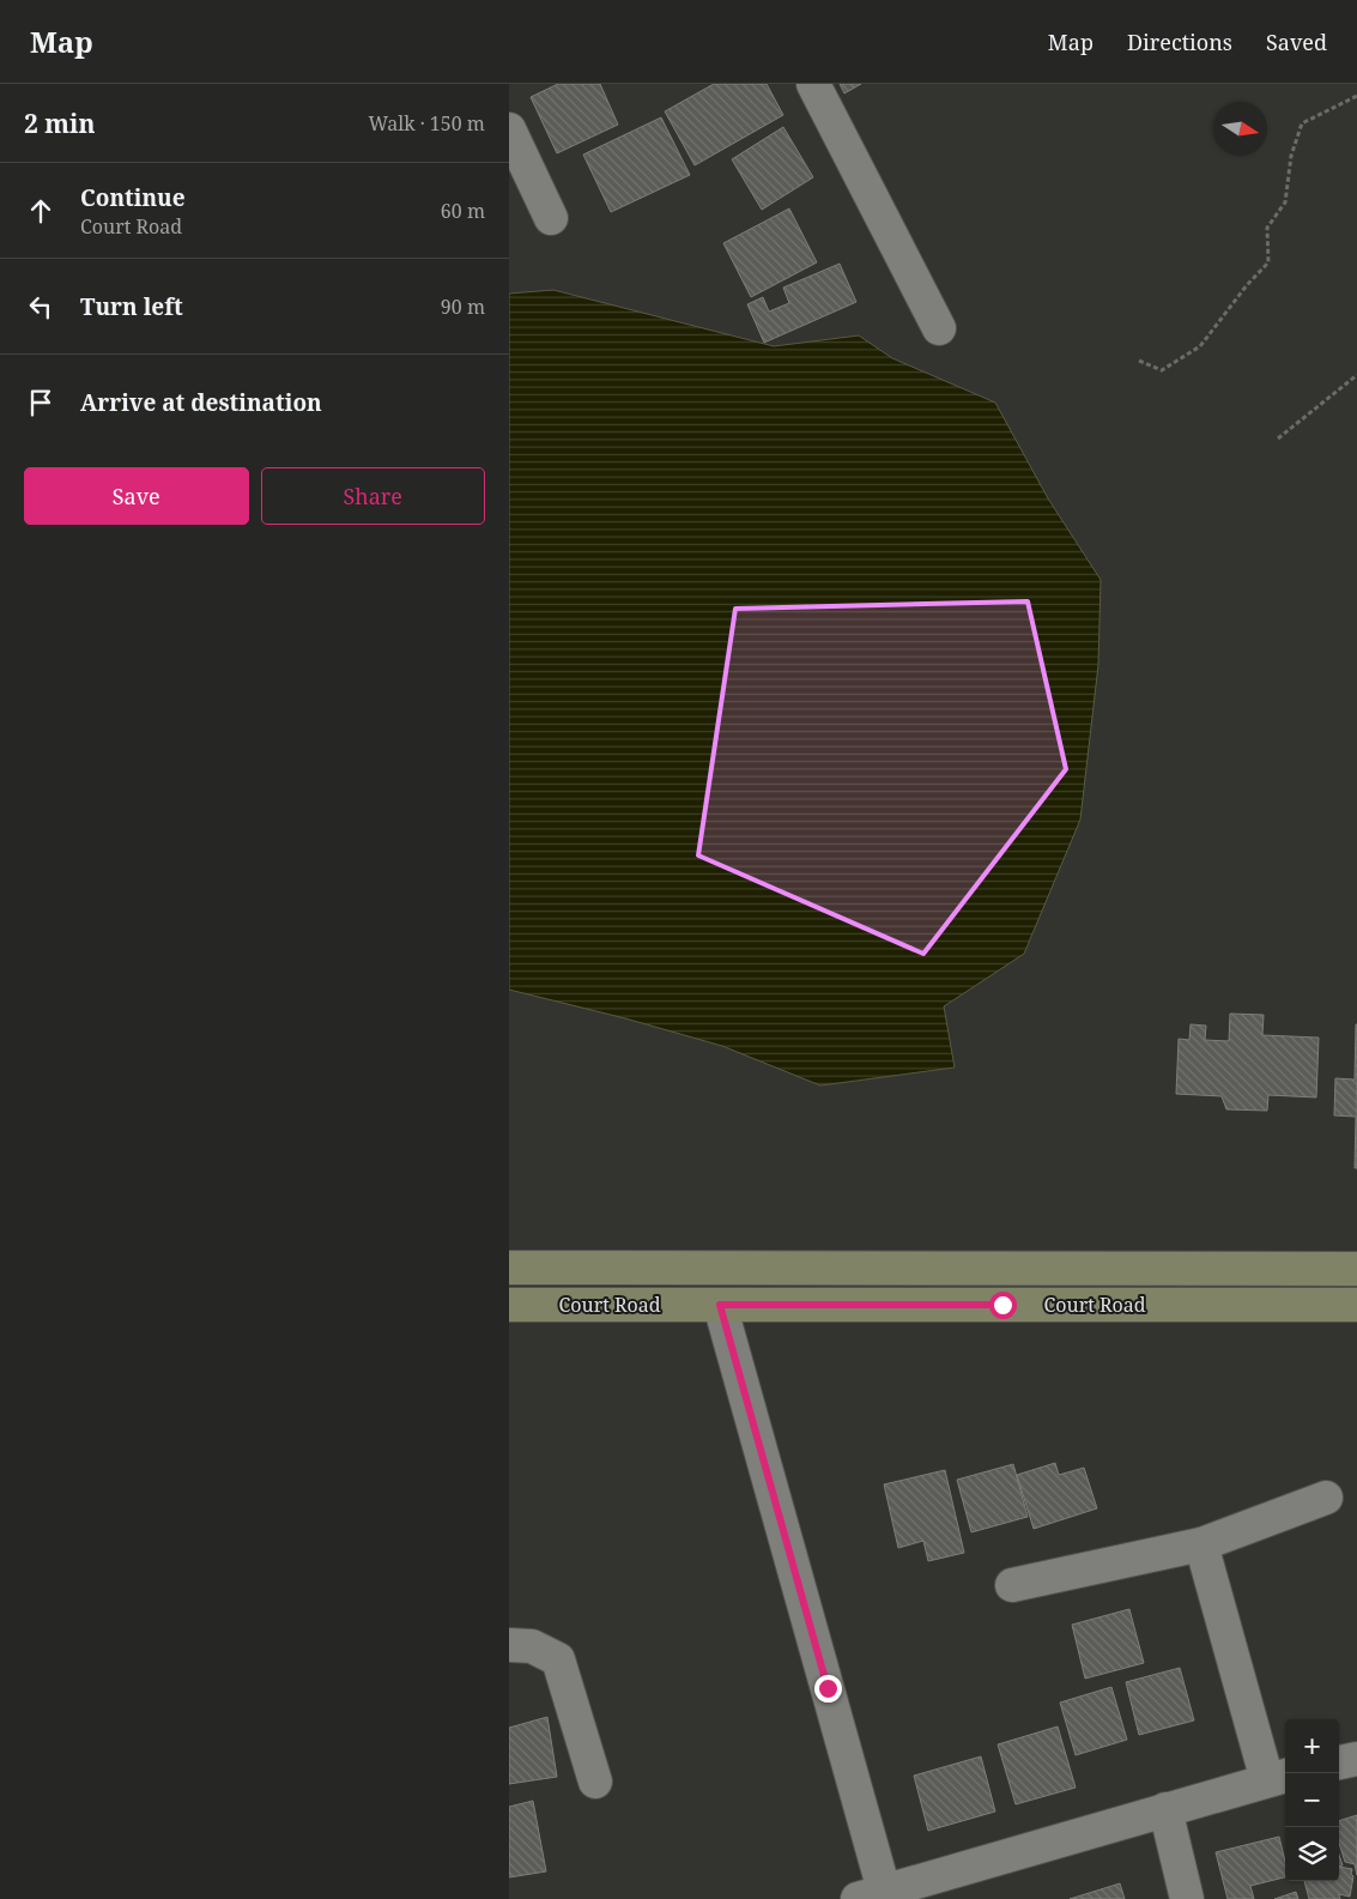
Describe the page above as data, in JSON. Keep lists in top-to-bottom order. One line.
{"streets":{"main road":["Court Road"]},"north":"right","page":{"header":"Map","nav":["Map","Directions","Saved"],"heading":["2 min","Walk · 150 m"],"list":[["Continue","Court Road","60 m"],["Turn left","90 m"],"Arrive at destination"],"buttons":["Save","Share"],"map_buttons":["+","−"]}}
